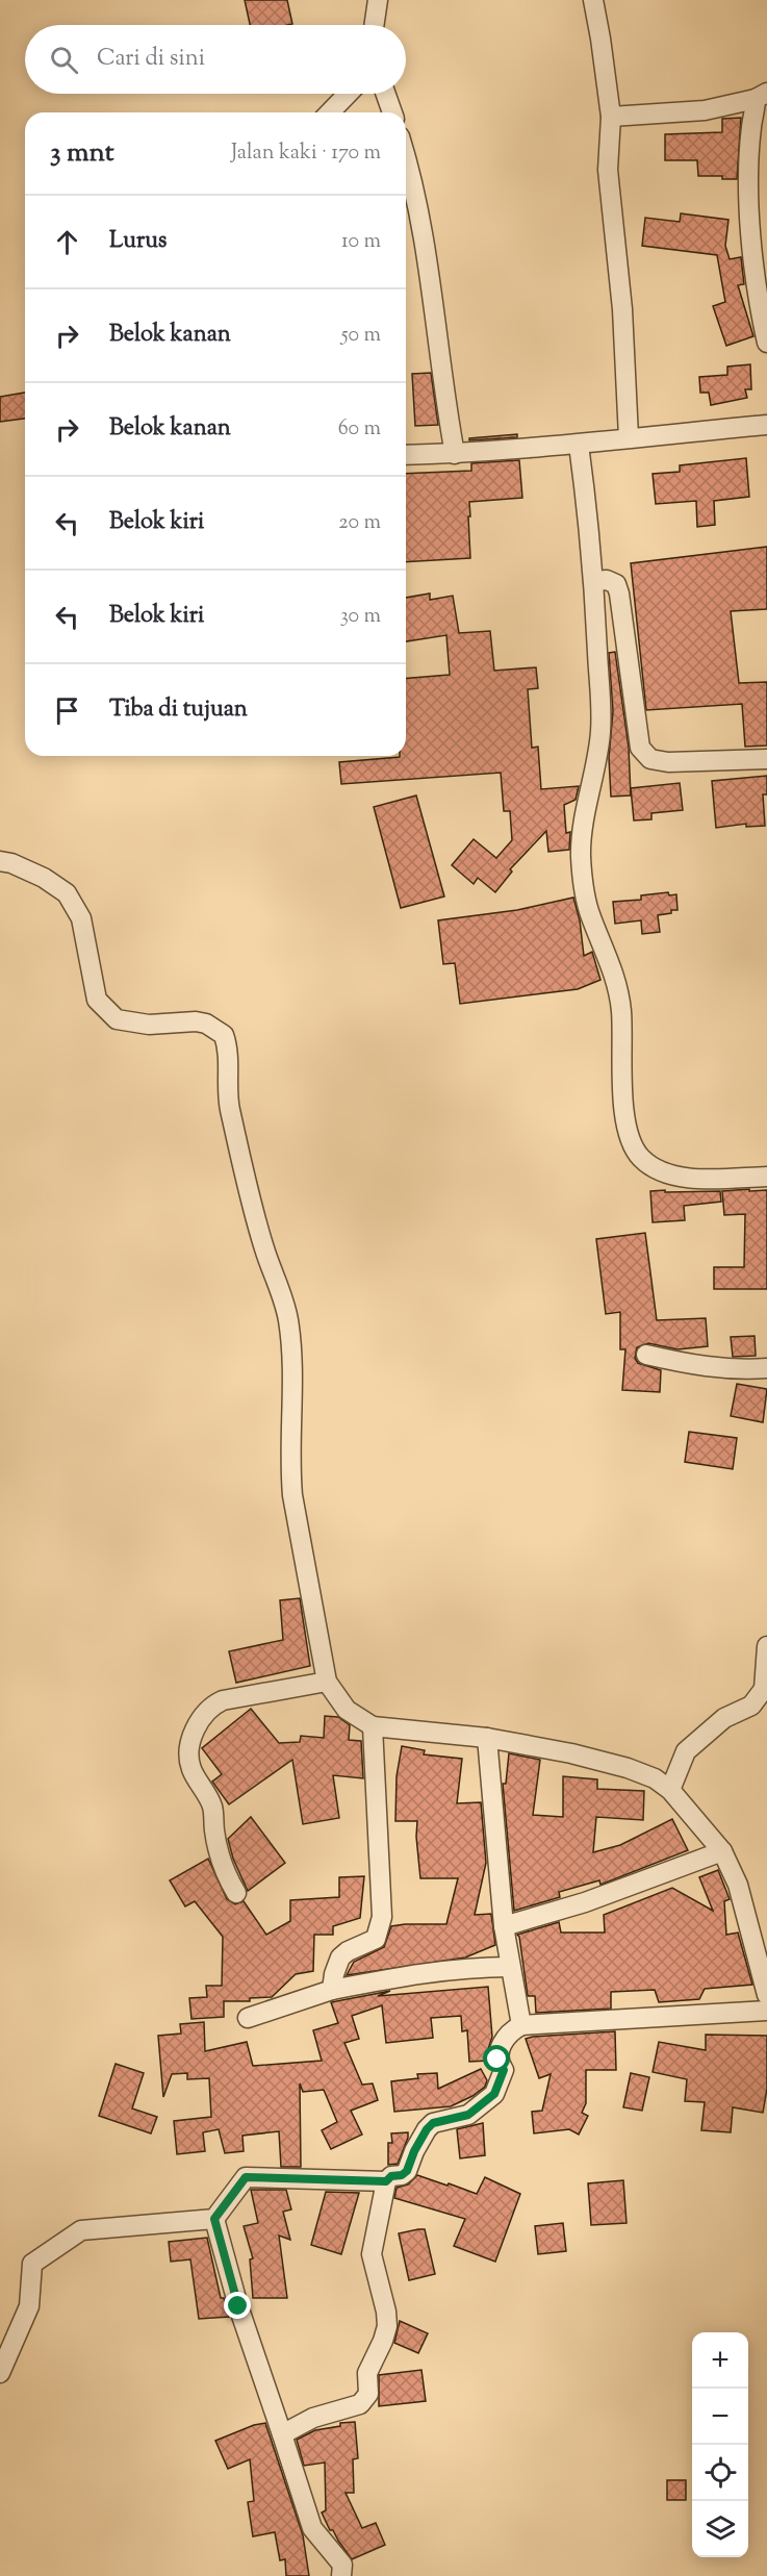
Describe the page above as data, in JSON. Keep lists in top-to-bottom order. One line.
{"page":{"search":"Cari di sini","heading":["3 mnt","Jalan kaki · 170 m"],"list":[["Lurus","10 m"],["Belok kanan","50 m"],["Belok kanan","60 m"],["Belok kiri","20 m"],["Belok kiri","30 m"],"Tiba di tujuan"],"map_buttons":["+","−"]}}
